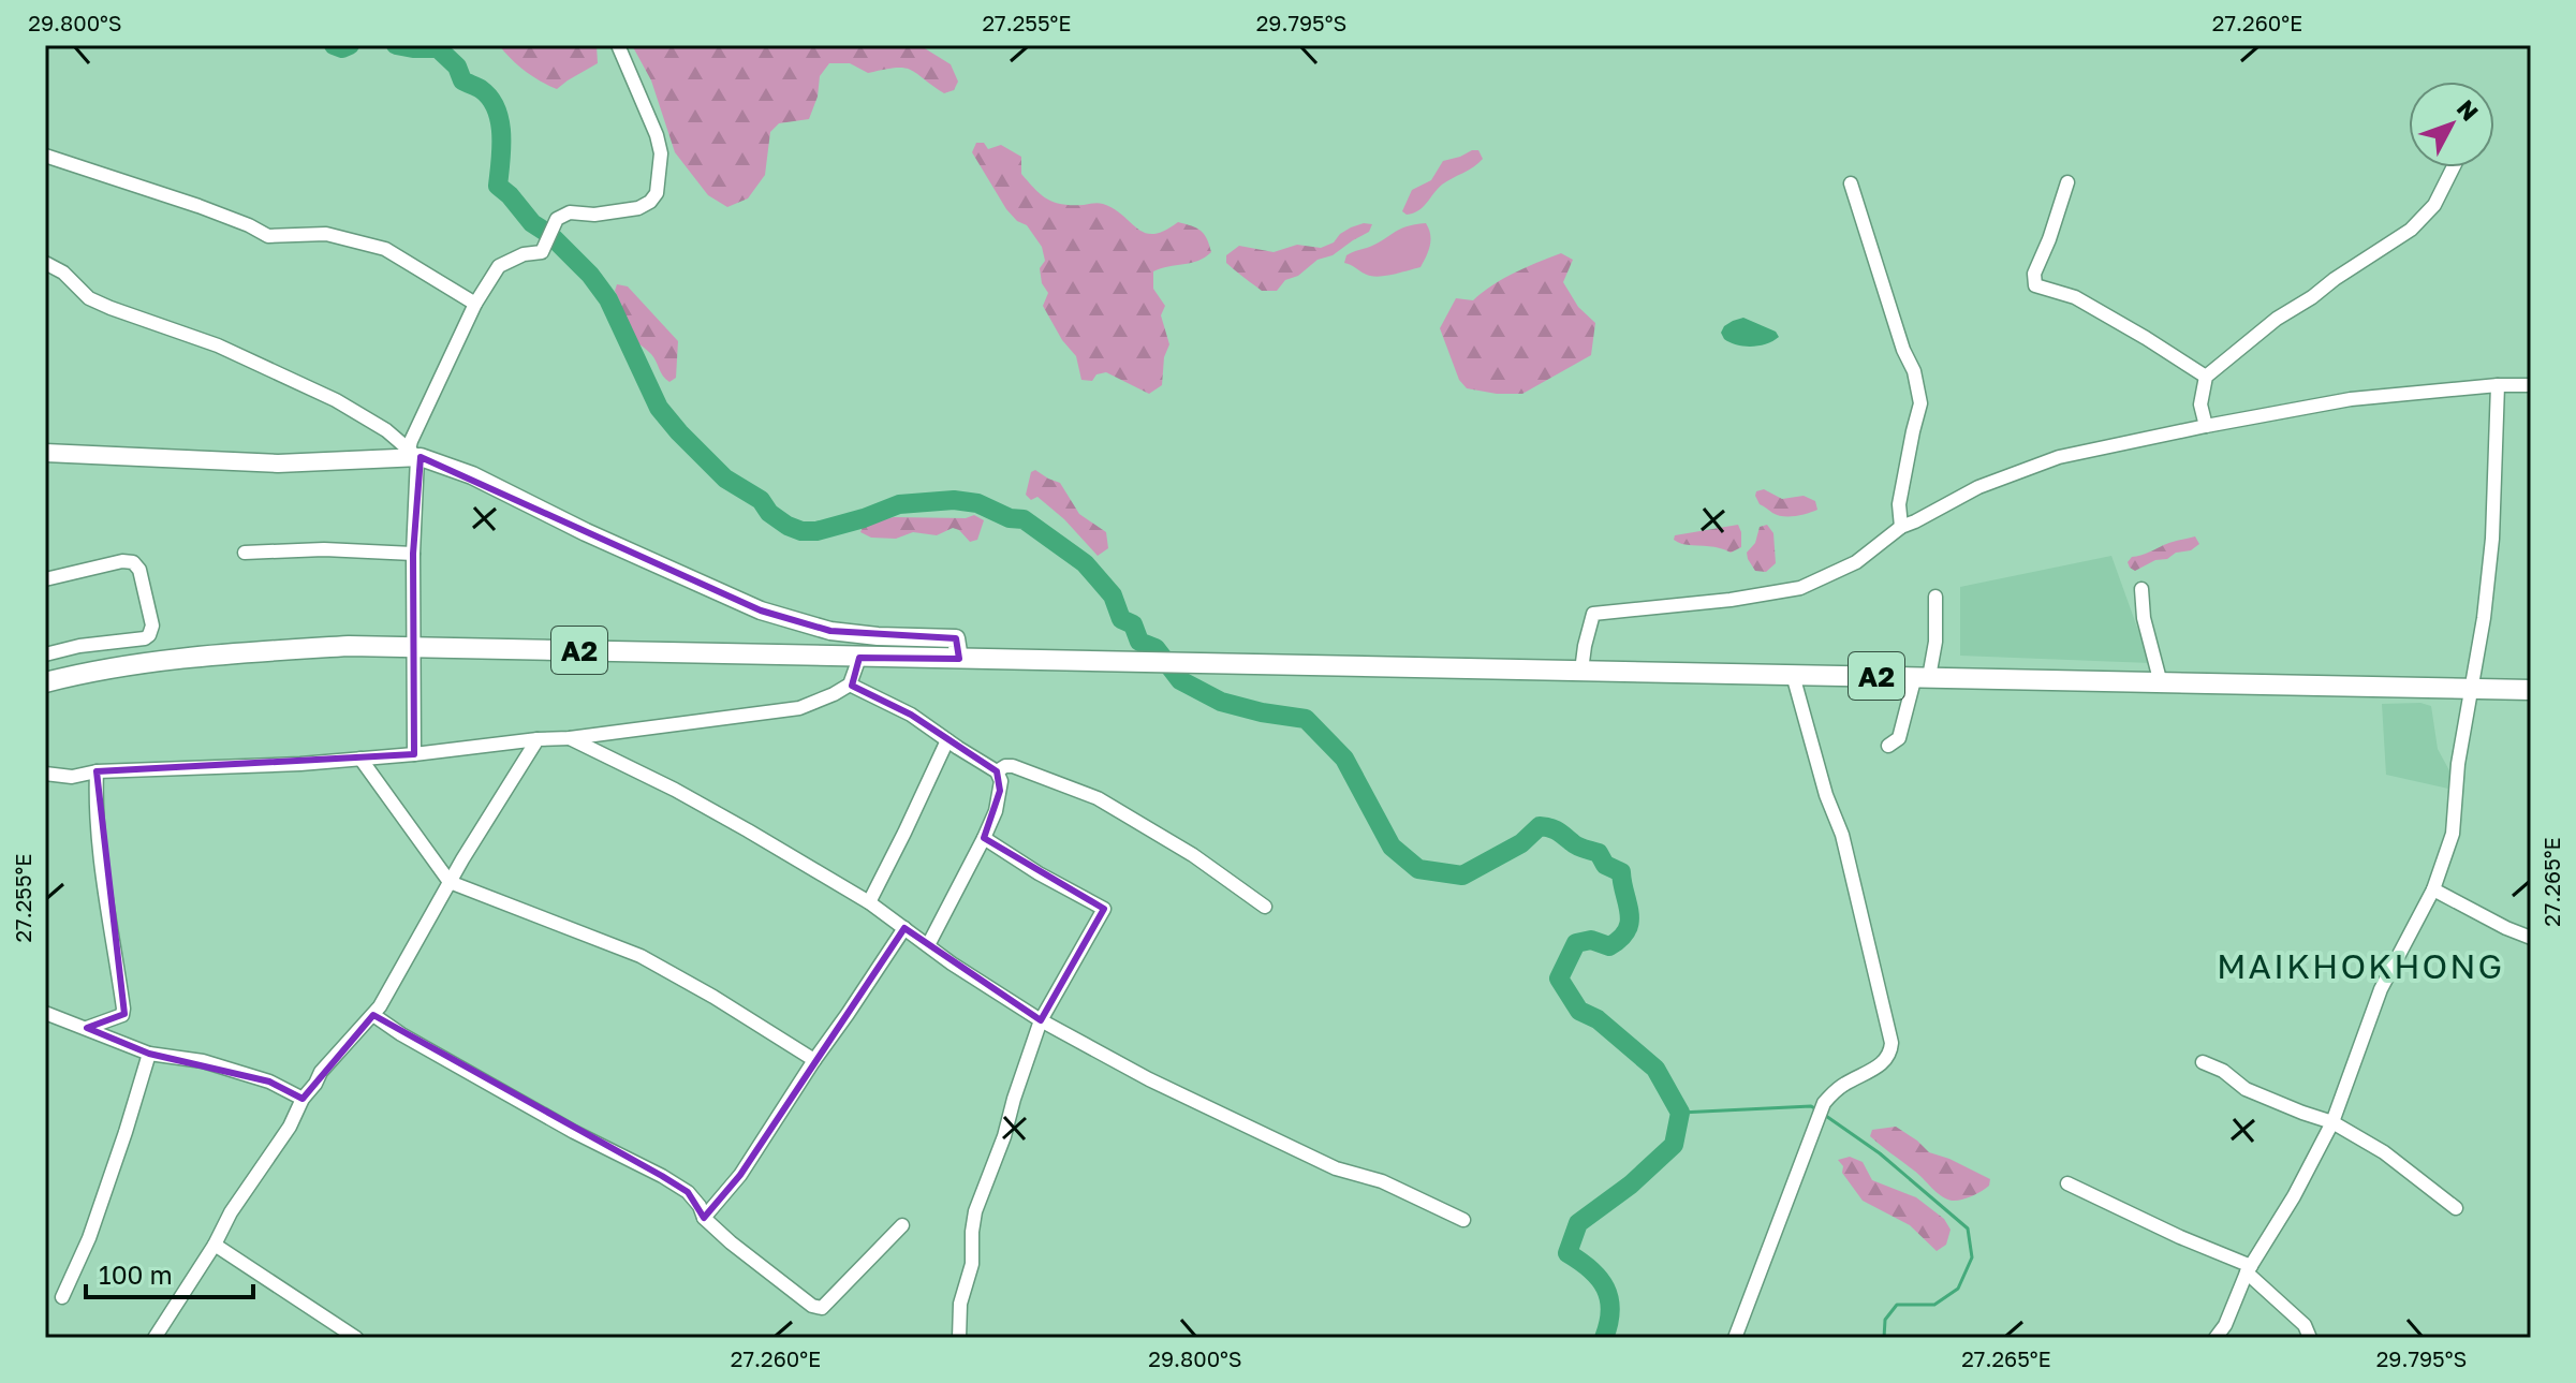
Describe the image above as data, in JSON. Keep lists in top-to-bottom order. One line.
{"streets":{"main road":["A2"]},"districts":["MAIKHOKHONG"],"scale_bar":"100 m","north":"top right","coordinates":["29.800°S","27.255°E","29.795°S","27.260°E","27.265°E"]}
